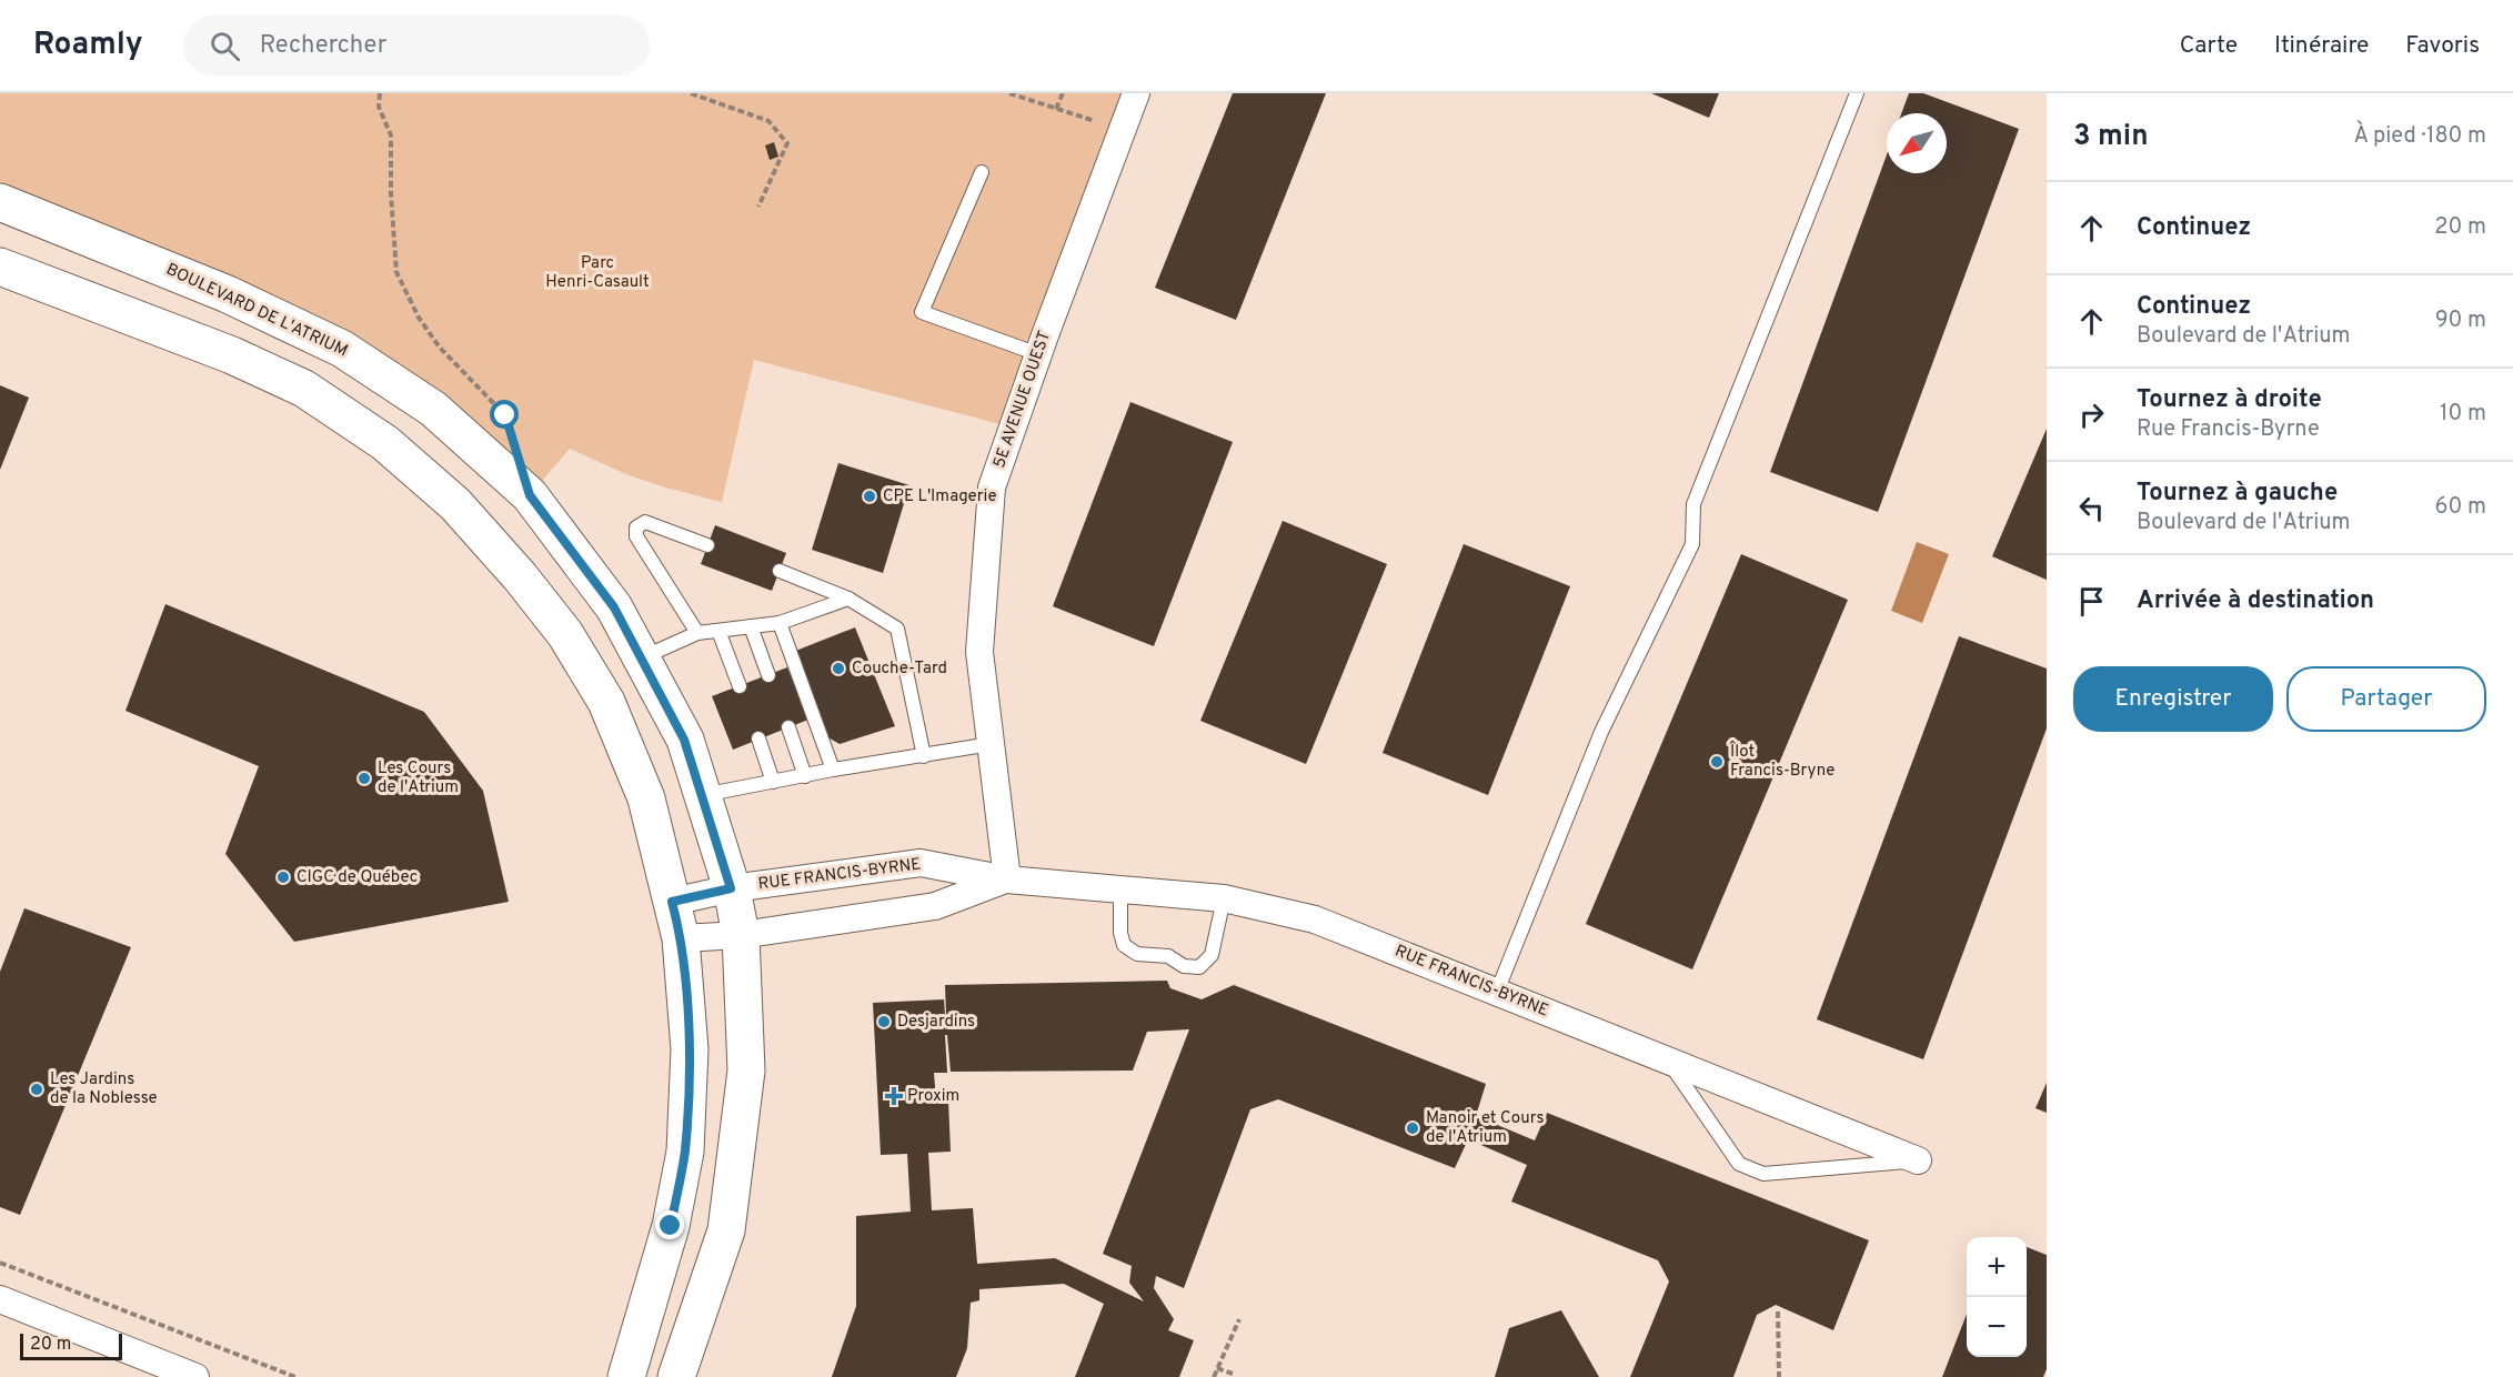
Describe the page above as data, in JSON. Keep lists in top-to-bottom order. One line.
{"streets":{"street":["BOULEVARD DE L'ATRIUM","5E AVENUE OUEST","RUE FRANCIS-BYRNE"]},"crossings":[["BOULEVARD DE L'ATRIUM","RUE FRANCIS-BYRNE"],["5E AVENUE OUEST","RUE FRANCIS-BYRNE"]],"parks":["Parc Henri-Casault"],"places":{"other":["CPE L'Imagerie","Couche-Tard","Îlot Francis-Bryne","Les Cours de l'Atrium","CIGC de Québec","Desjardins","Les Jardins de la Noblesse","Manoir et Cours de l'Atrium"],"health":["Proxim"]},"scale_bar":"20 m","north":"bottom left","page":{"header":"Roamly","search":"Rechercher","nav":["Carte","Itinéraire","Favoris"],"heading":["3 min","À pied · 180 m"],"list":[["Continuez","20 m"],["Continuez","Boulevard de l'Atrium","90 m"],["Tournez à droite","Rue Francis-Byrne","10 m"],["Tournez à gauche","Boulevard de l'Atrium","60 m"],"Arrivée à destination"],"buttons":["Enregistrer","Partager"],"map_buttons":["+","−"],"scale":"20 m"}}
